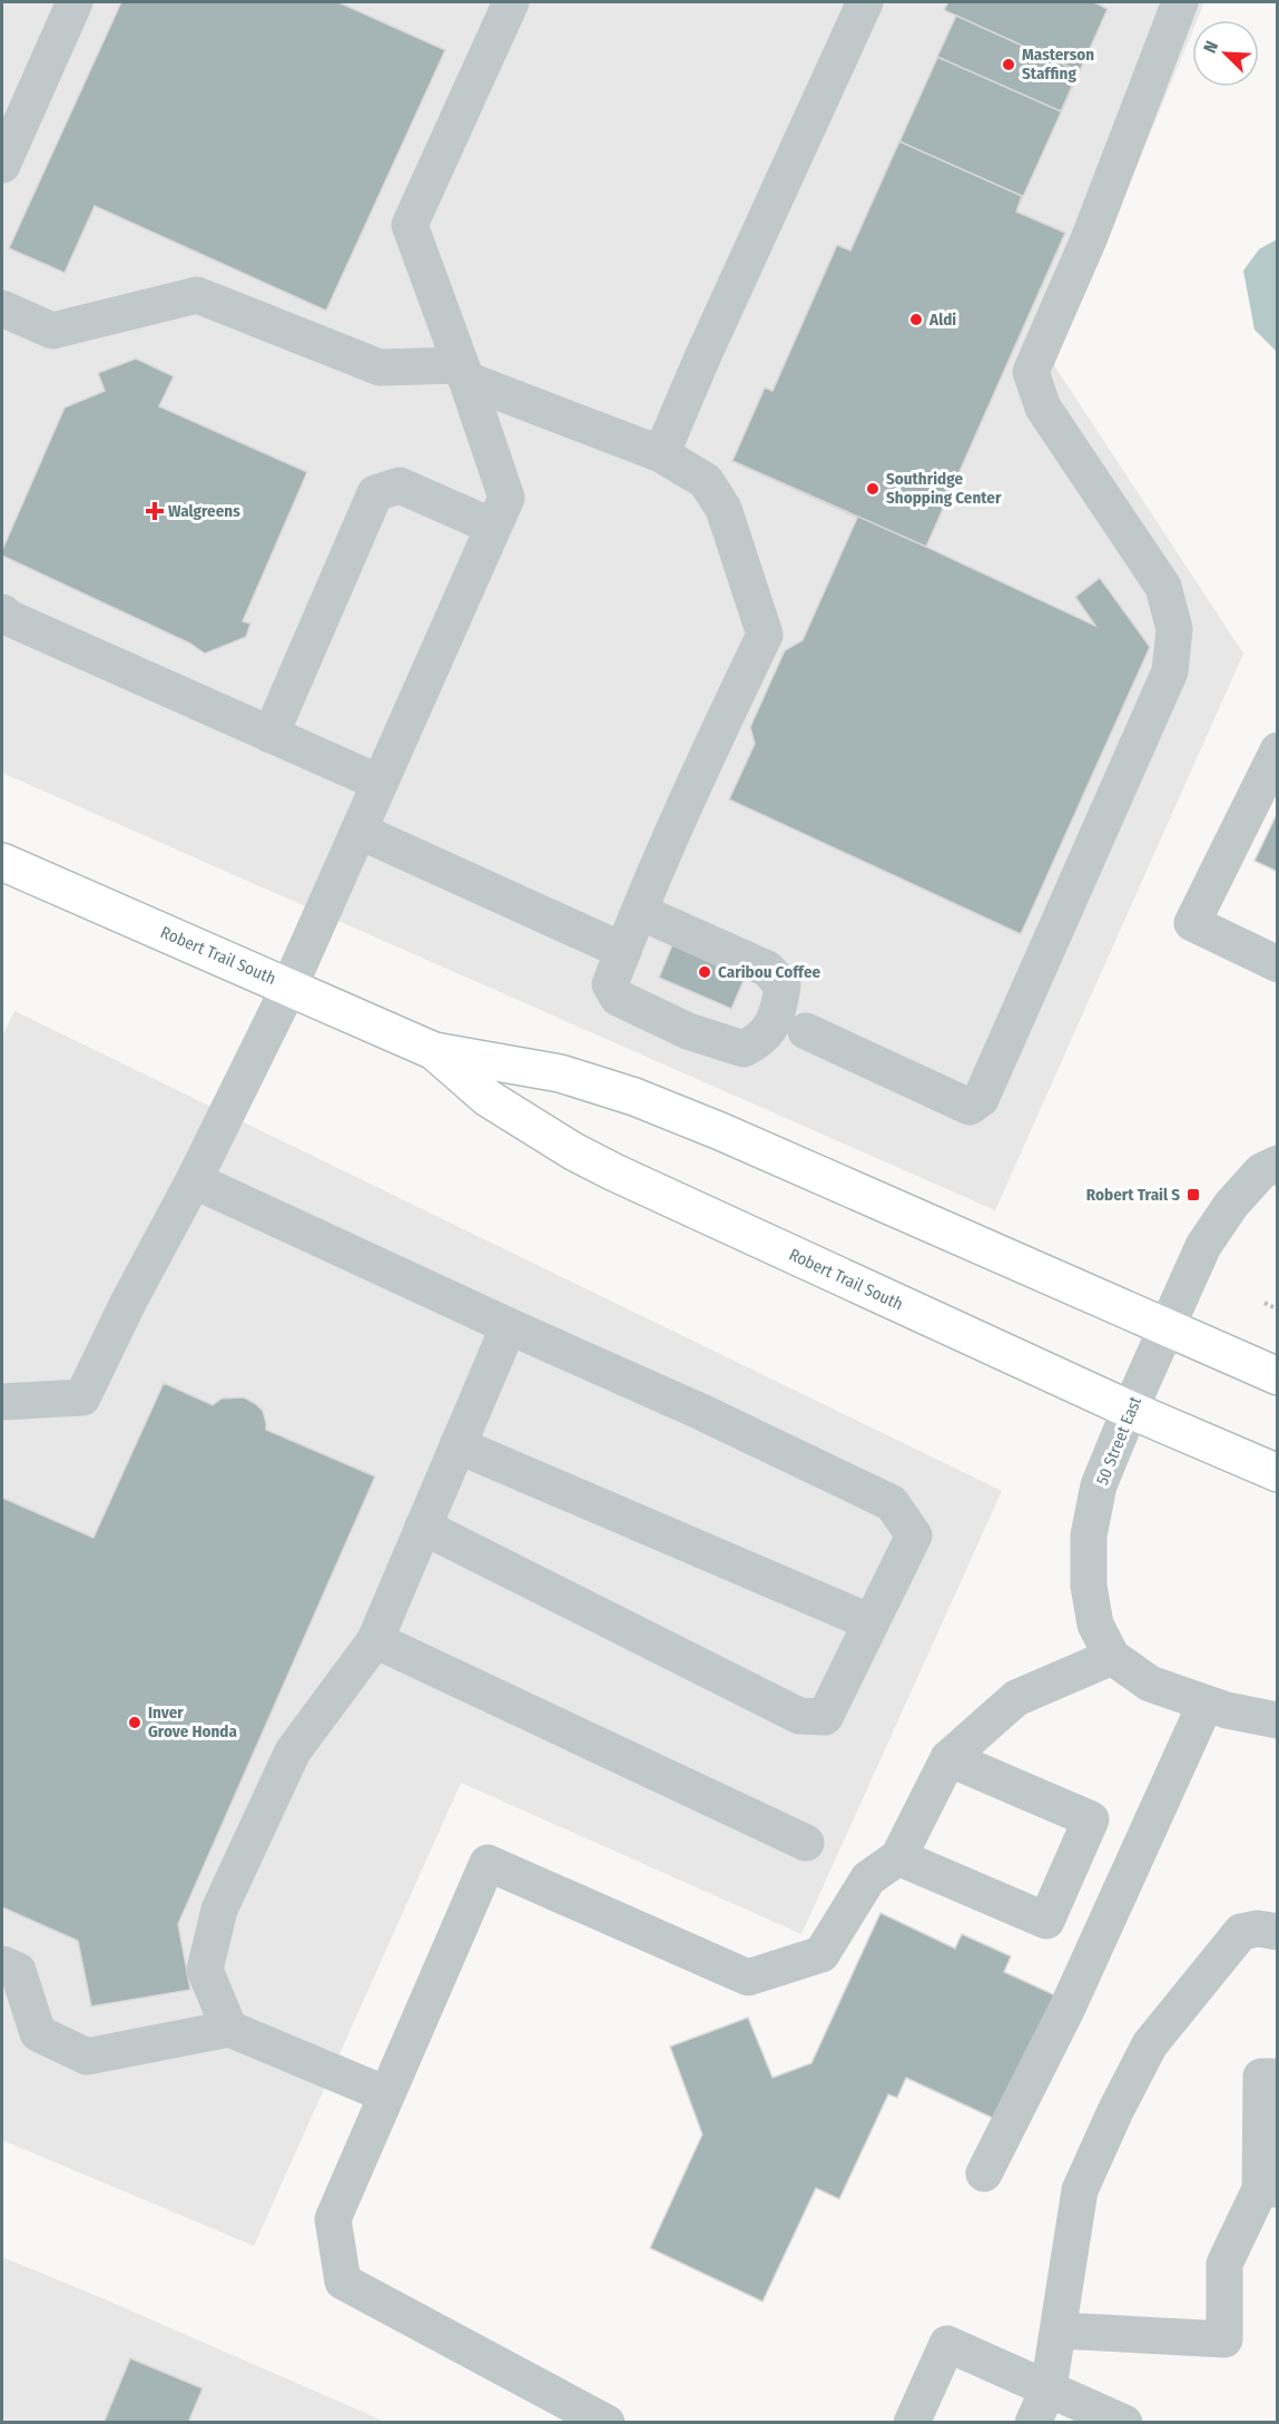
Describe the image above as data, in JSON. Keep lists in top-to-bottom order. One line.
{"streets":{"main road":["Robert Trail South"],"street":["50 Street East"]},"crossings":[["Robert Trail South","50 Street East"]],"places":{"other":["Masterson Staffing","Aldi","Southridge Shopping Center","Caribou Coffee","Inver Grove Honda"],"health":["Walgreens"],"transit":["Robert Trail S"]},"north":"top left"}
